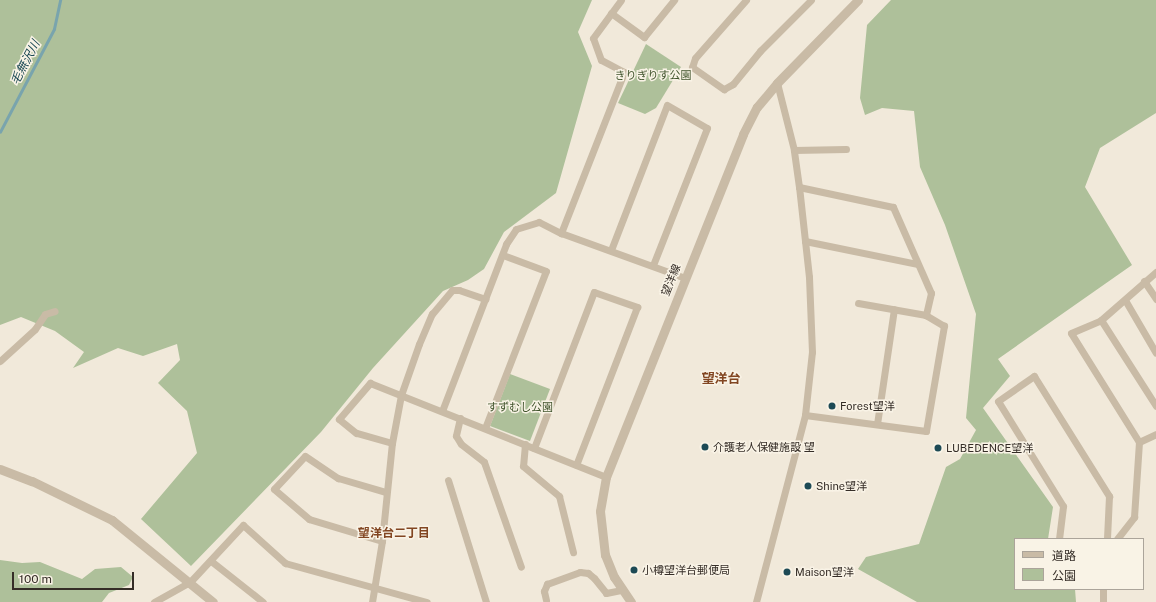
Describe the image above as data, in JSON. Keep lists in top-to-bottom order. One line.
{"streets":{"street":["望洋線"]},"districts":["望洋台","望洋台二丁目"],"water":["毛無沢川"],"parks":["きりぎりす公園","すずむし公園"],"places":["Forest望洋","介護老人保健施設 望","LUBEDENCE望洋","Shine望洋","小樽望洋台郵便局","Maison望洋"],"legend":["道路","公園"],"scale_bar":"100 m"}
